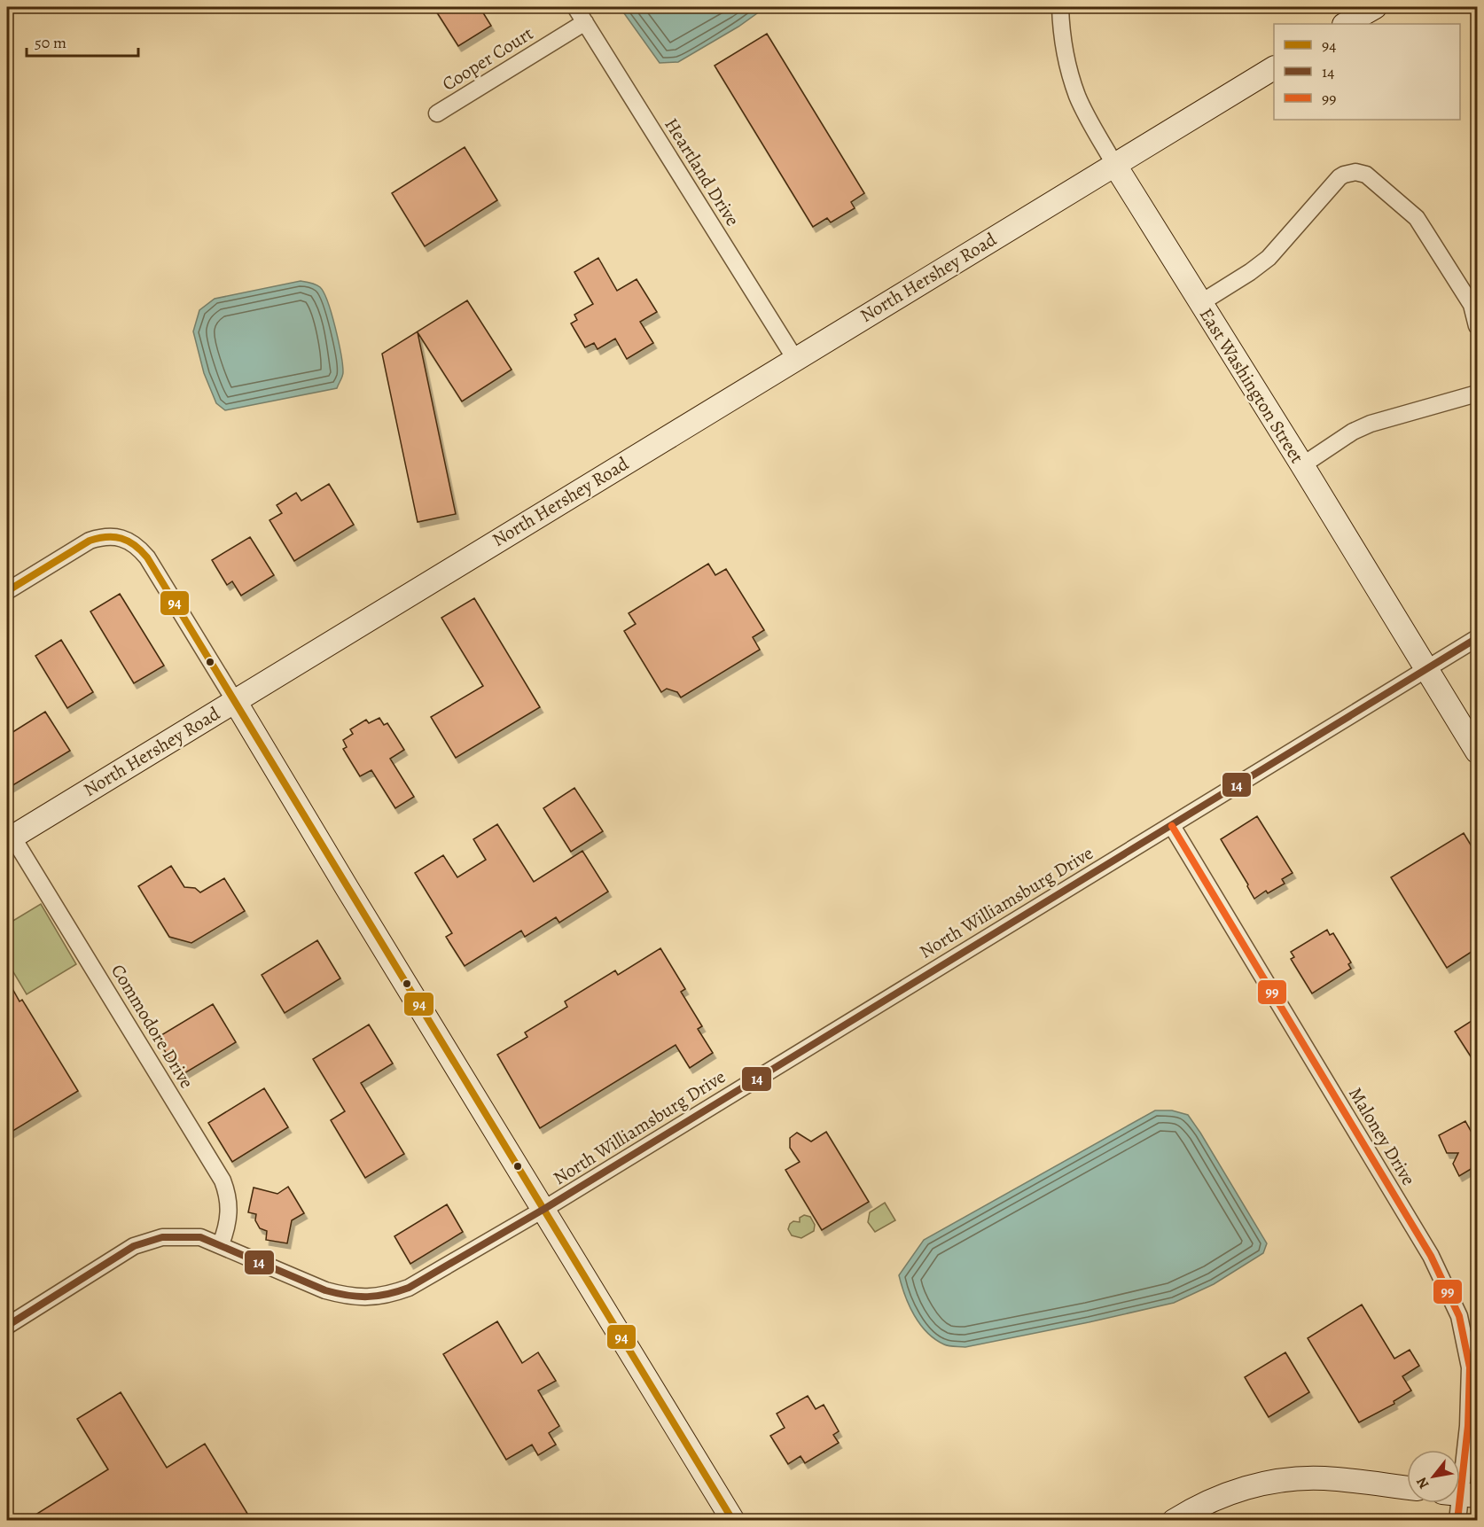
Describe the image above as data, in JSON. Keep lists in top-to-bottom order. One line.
{"streets":{"main road":["North Hershey Road","East Washington Street"],"street":["Cooper Court","Heartland Drive","North Williamsburg Drive","Commodore Drive","Maloney Drive"]},"crossings":[["Cooper Court","Heartland Drive"],["Heartland Drive","North Hershey Road"],["North Hershey Road","East Washington Street"],["North Hershey Road","Commodore Drive"],["East Washington Street","North Williamsburg Drive"],["North Williamsburg Drive","Commodore Drive"],["North Williamsburg Drive","Maloney Drive"]],"lines":["transit line 94","transit line 14","transit line 99"],"legend":["94","14","99"],"scale_bar":"50 m","north":"bottom left"}
